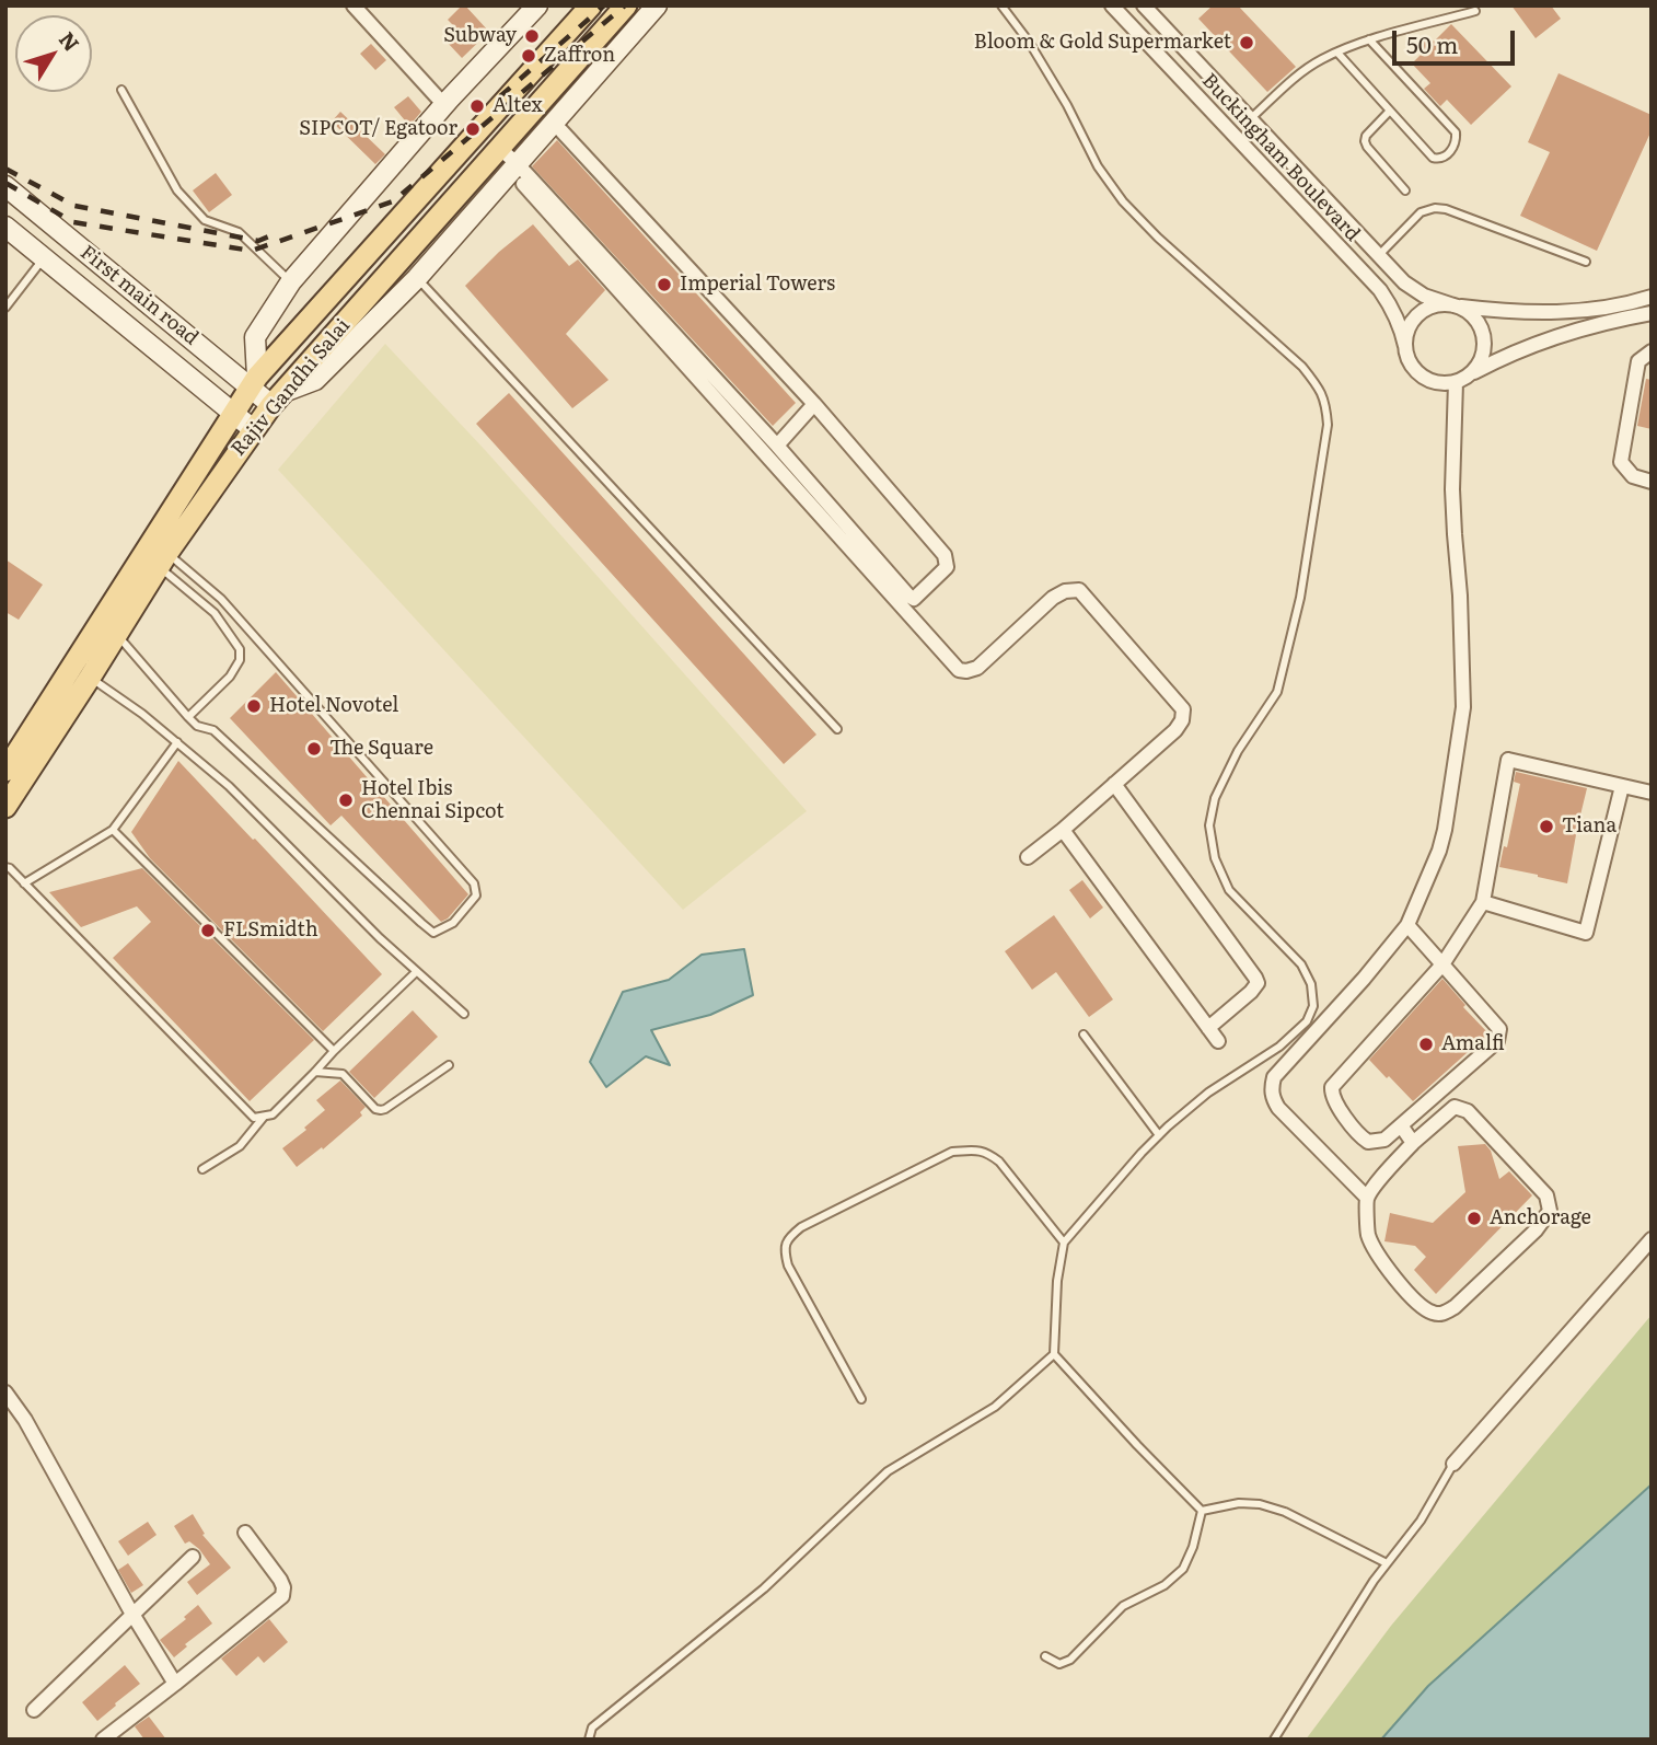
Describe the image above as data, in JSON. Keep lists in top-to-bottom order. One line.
{"streets":{"main road":["Rajiv Gandhi Salai"],"street":["Buckingham Boulevard","First main road"]},"crossings":[["First main road","Rajiv Gandhi Salai"]],"places":["Subway","Bloom & Gold Supermarket","Zaffron","Altex","SIPCOT/ Egatoor","Imperial Towers","Hotel Novotel","The Square","Hotel Ibis Chennai Sipcot","Tiana","FLSmidth","Amalfi","Anchorage"],"scale_bar":"50 m","north":"top right"}
